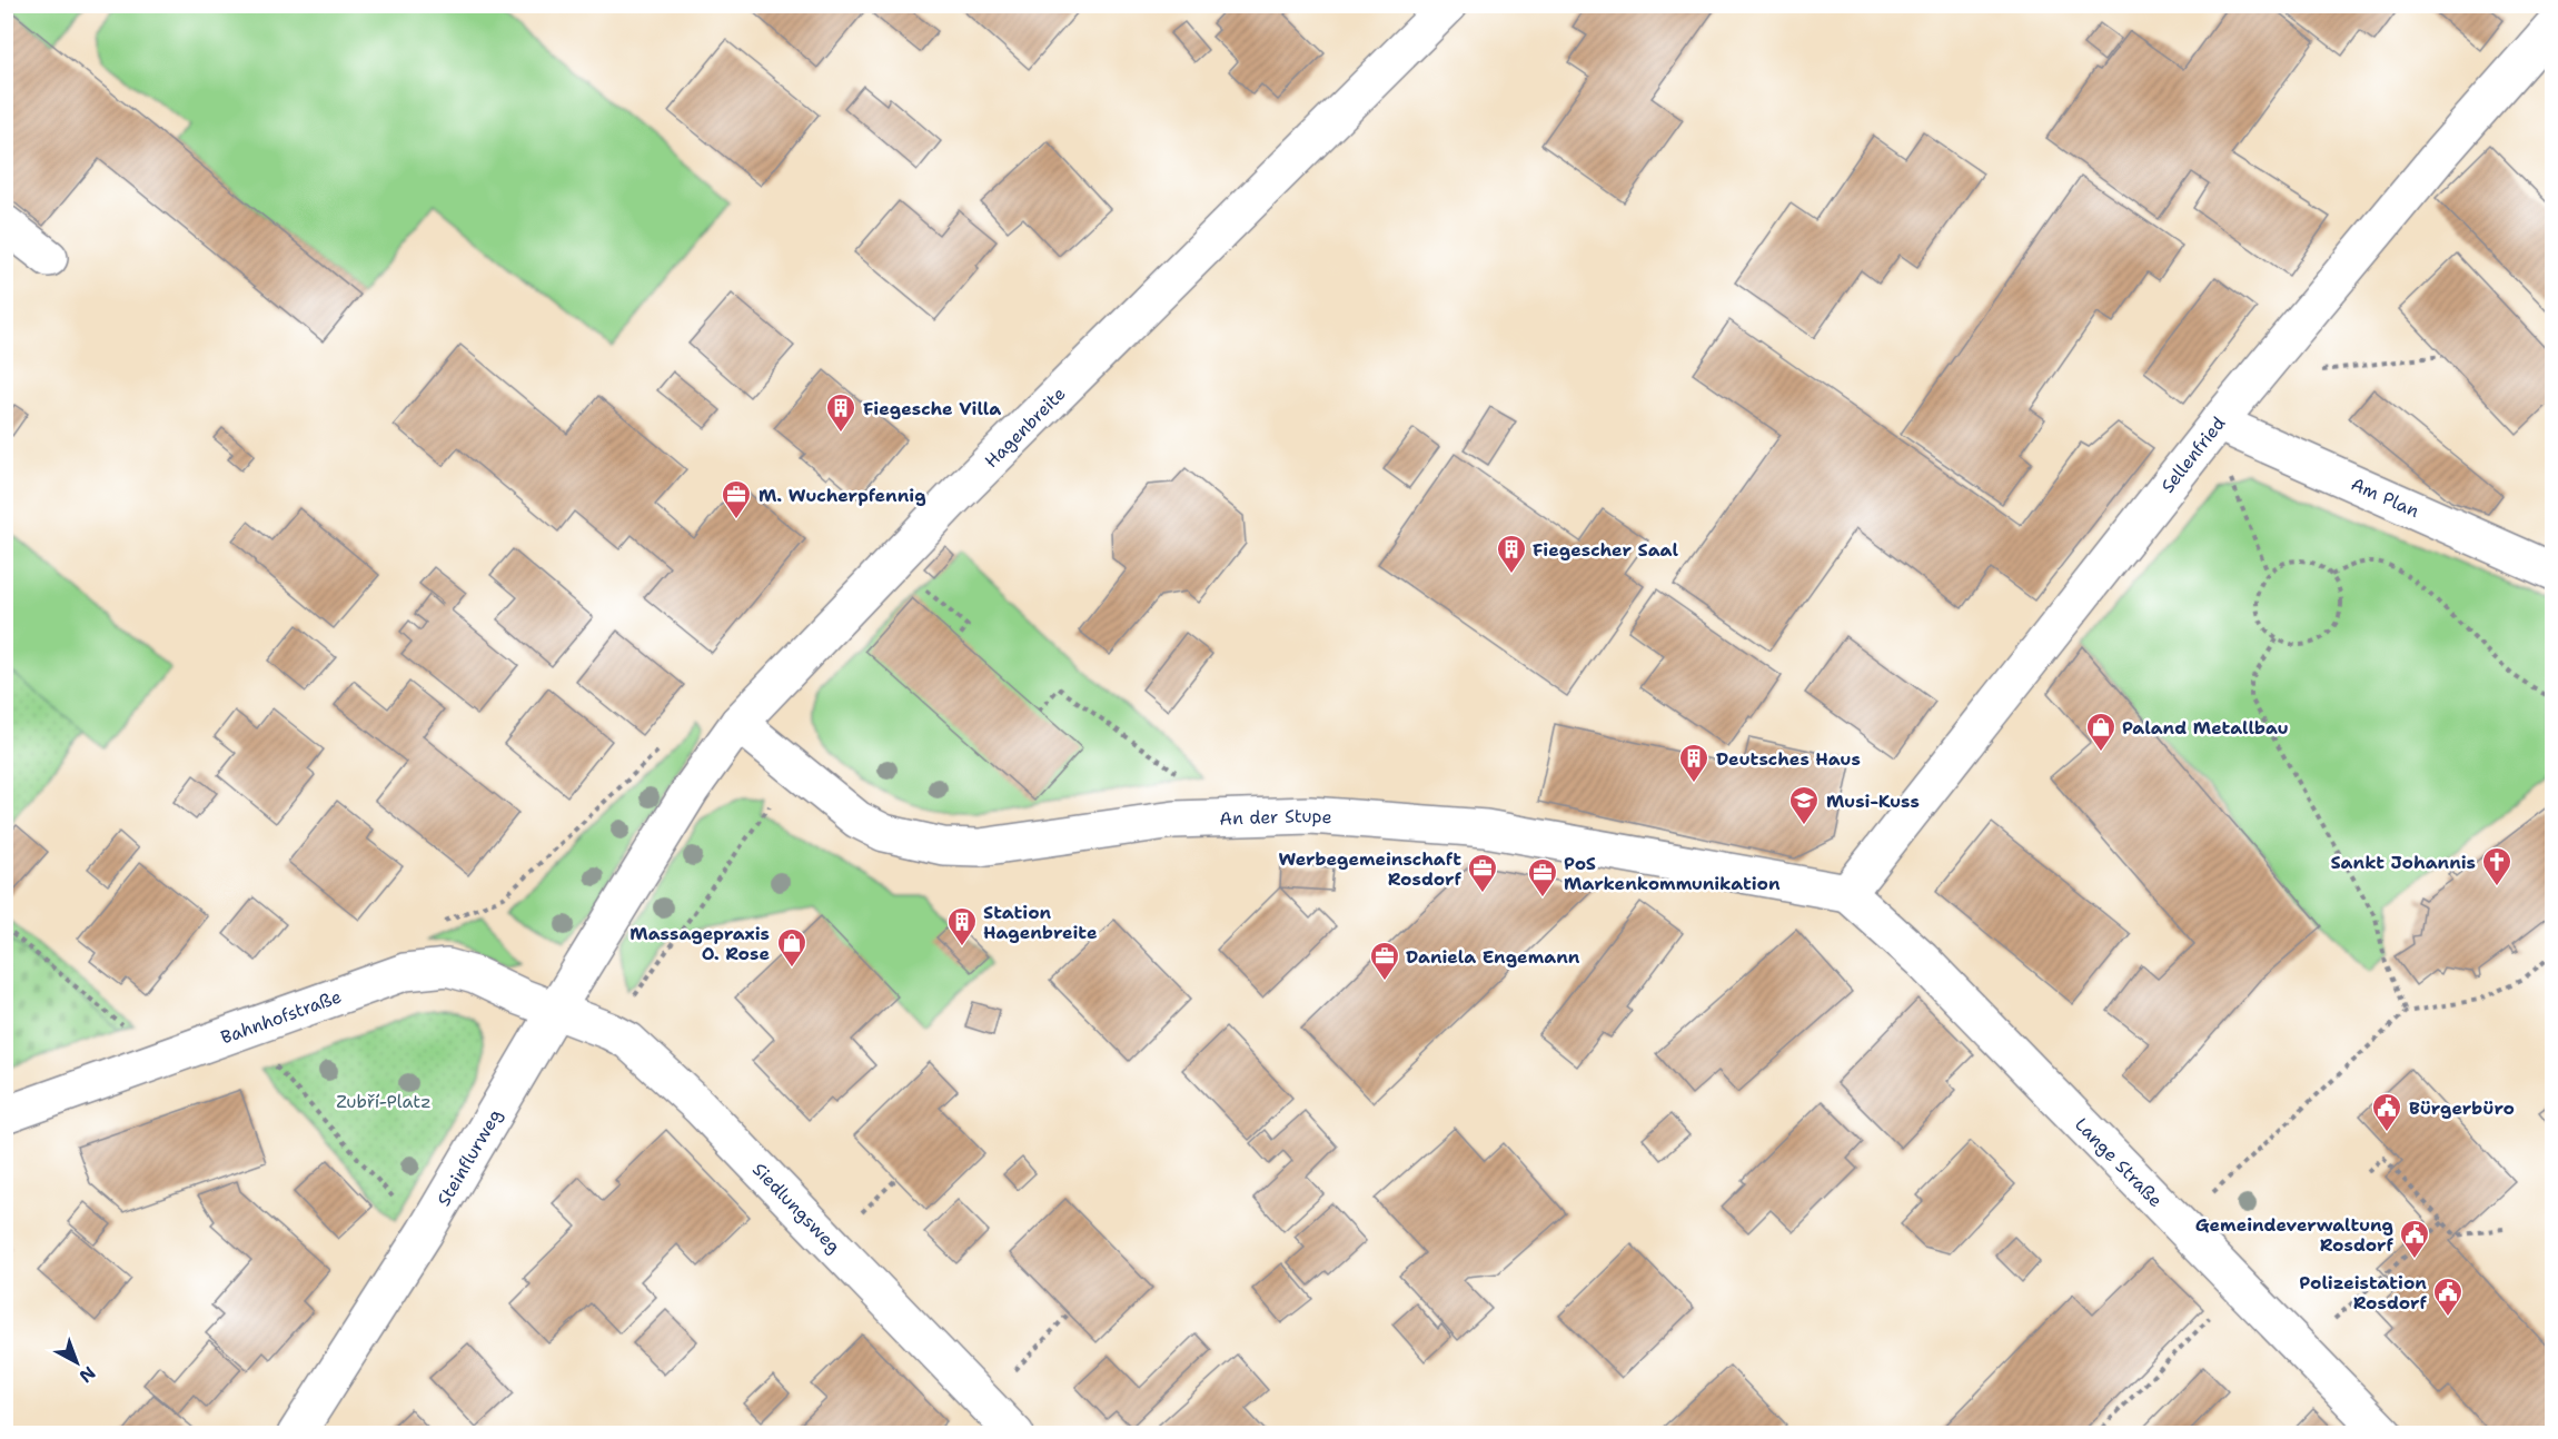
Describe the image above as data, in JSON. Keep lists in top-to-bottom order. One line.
{"streets":{"street":["Hagenbreite","Sellenfried","Am Plan","An der Stupe","Bahnhofstraße","Steinflurweg","Lange Straße","Siedlungsweg"]},"crossings":[["Hagenbreite","An der Stupe"],["Hagenbreite","Steinflurweg"],["Sellenfried","Am Plan"],["Sellenfried","An der Stupe"],["Sellenfried","Lange Straße"],["An der Stupe","Lange Straße"],["Bahnhofstraße","Steinflurweg"],["Bahnhofstraße","Siedlungsweg"],["Steinflurweg","Siedlungsweg"]],"parks":["Zubří-Platz"],"places":{"building":["Fiegesche Villa","Fiegescher Saal","Deutsches Haus","Station Hagenbreite"],"office":["M. Wucherpfennig","Werbegemeinschaft Rosdorf","PoS Markenkommunikation","Daniela Engemann"],"shop":["Paland Metallbau","Massagepraxis O. Rose"],"school or university":["Musi-Kuss"],"church":["Sankt Johannis"],"public building":["Bürgerbüro","Gemeindeverwaltung Rosdorf","Polizeistation Rosdorf"]},"north":"bottom right"}
